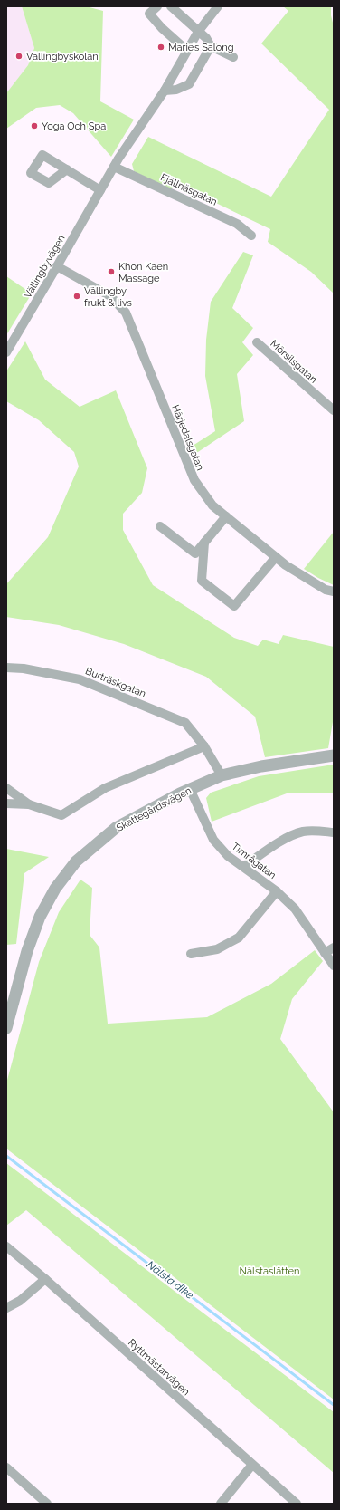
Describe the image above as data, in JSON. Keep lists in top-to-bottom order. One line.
{"streets":{"street":["Fjällnäsgatan","Vällingbyvägen","Mörsilsgatan","Härjedalsgatan","Burträskgatan","Skattegårdsvägen","Timrågatan","Ryttmästarvägen"]},"crossings":[["Fjällnäsgatan","Vällingbyvägen"],["Vällingbyvägen","Härjedalsgatan"],["Burträskgatan","Skattegårdsvägen"],["Skattegårdsvägen","Timrågatan"]],"water":["Nälsta dike"],"parks":["Nälstaslätten"],"places":["Marie’s Salong","Vällingbyskolan","Yoga Och Spa","Khon Kaen Massage","Vällingby frukt & livs"]}
